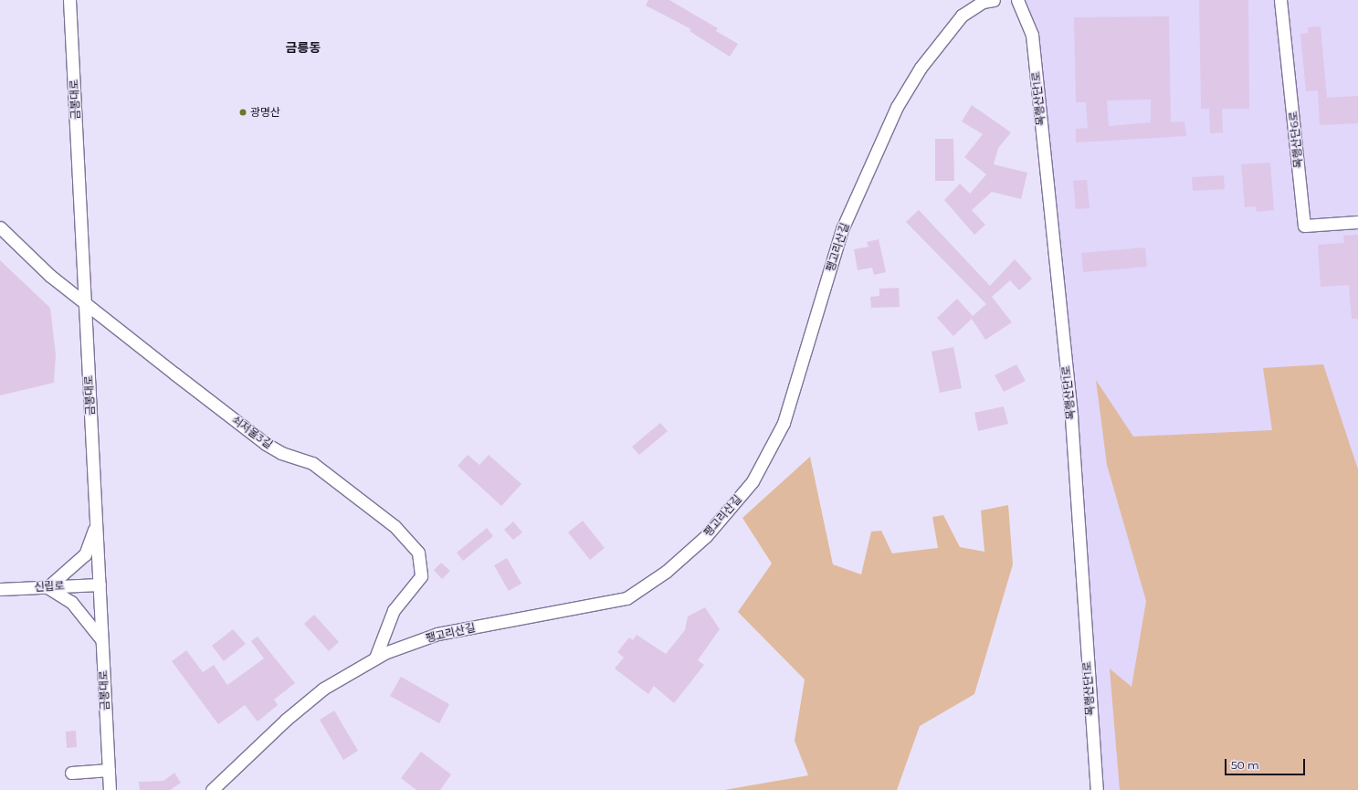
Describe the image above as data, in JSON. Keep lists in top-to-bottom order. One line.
{"streets":{"street":["목행산단1로","금봉대로","목행산단6로","팽고리산길","쇠저울3길","신립로"]},"crossings":[["금봉대로","쇠저울3길"],["금봉대로","신립로"],["팽고리산길","쇠저울3길"]],"districts":["금릉동"],"places":["광명산"],"scale_bar":"50 m"}
